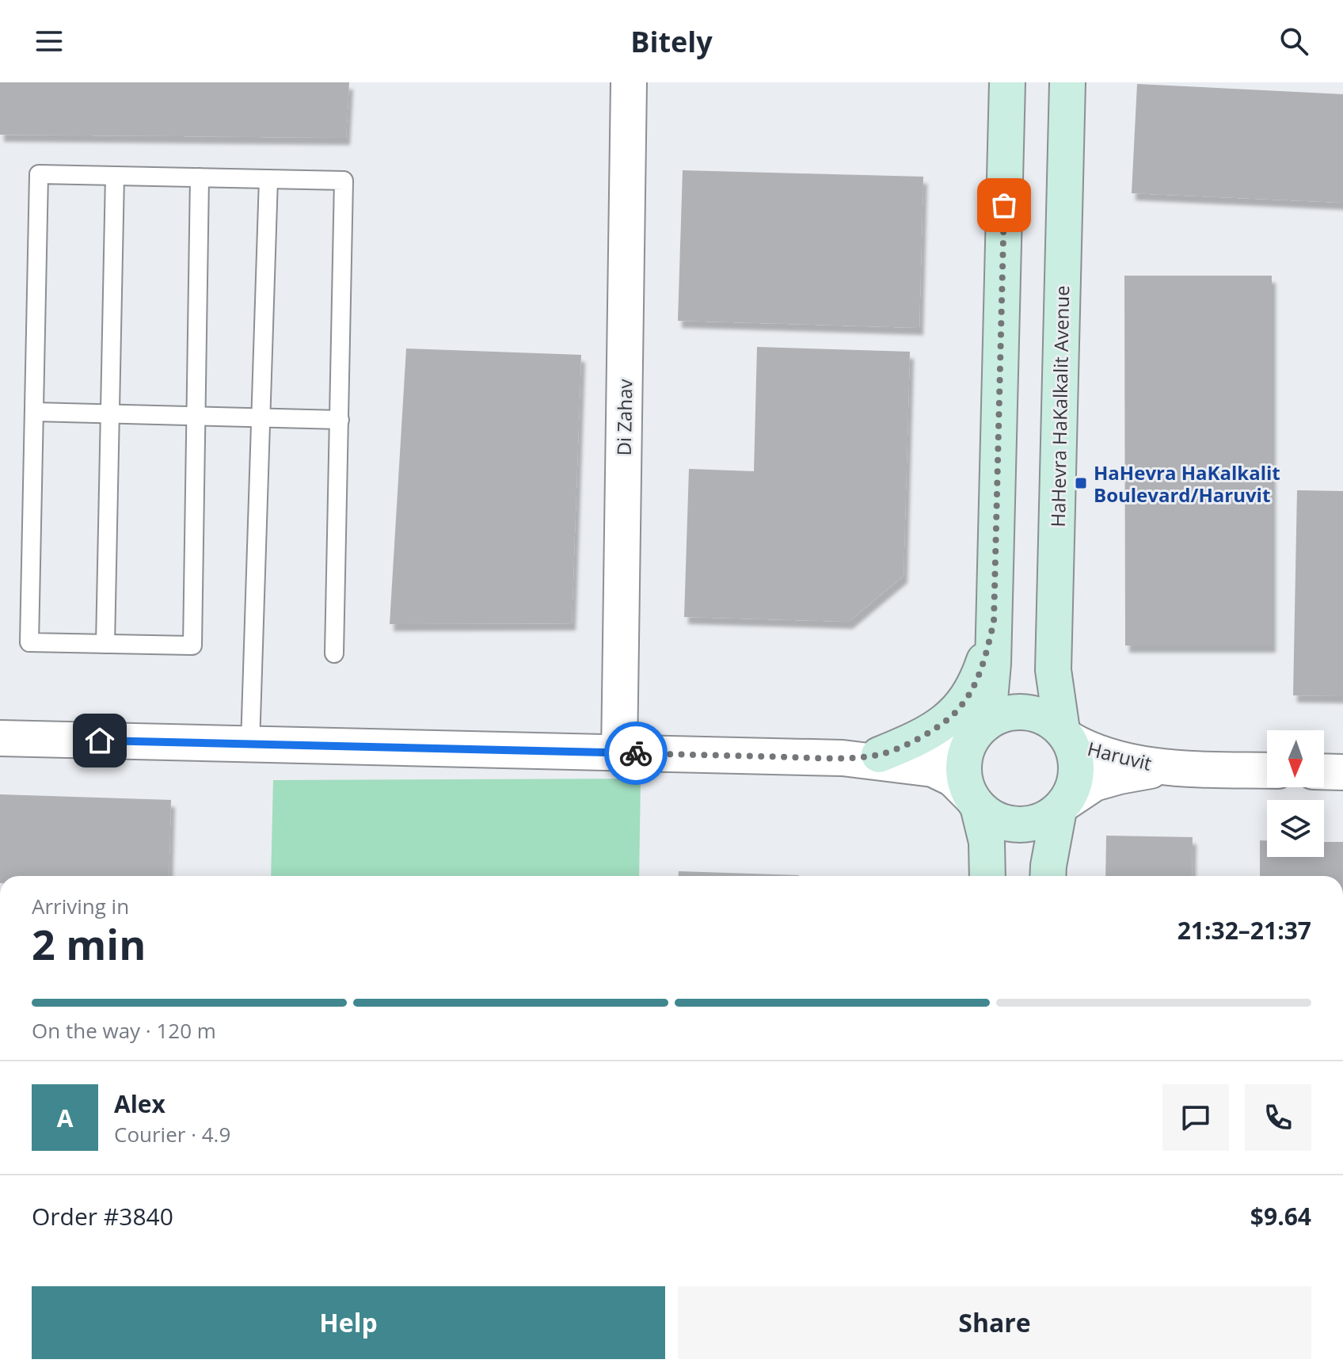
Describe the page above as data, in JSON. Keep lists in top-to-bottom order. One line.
{"streets":{"main road":["HaHevra HaKalkalit Avenue"],"street":["Di Zahav","Haruvit"]},"crossings":[["HaHevra HaKalkalit Avenue","Haruvit"]],"places":{"transit":["HaHevra HaKalkalit Boulevard/Haruvit"]},"north":"bottom","page":{"header":"Bitely","heading":["2 min","Arriving in","21:32–21:37"],"panel":["Alex","Courier · 4.9","Order #3840","$9.64"],"bar":"On the way · 120 m","round":"A","buttons":["Help","Share"]}}
